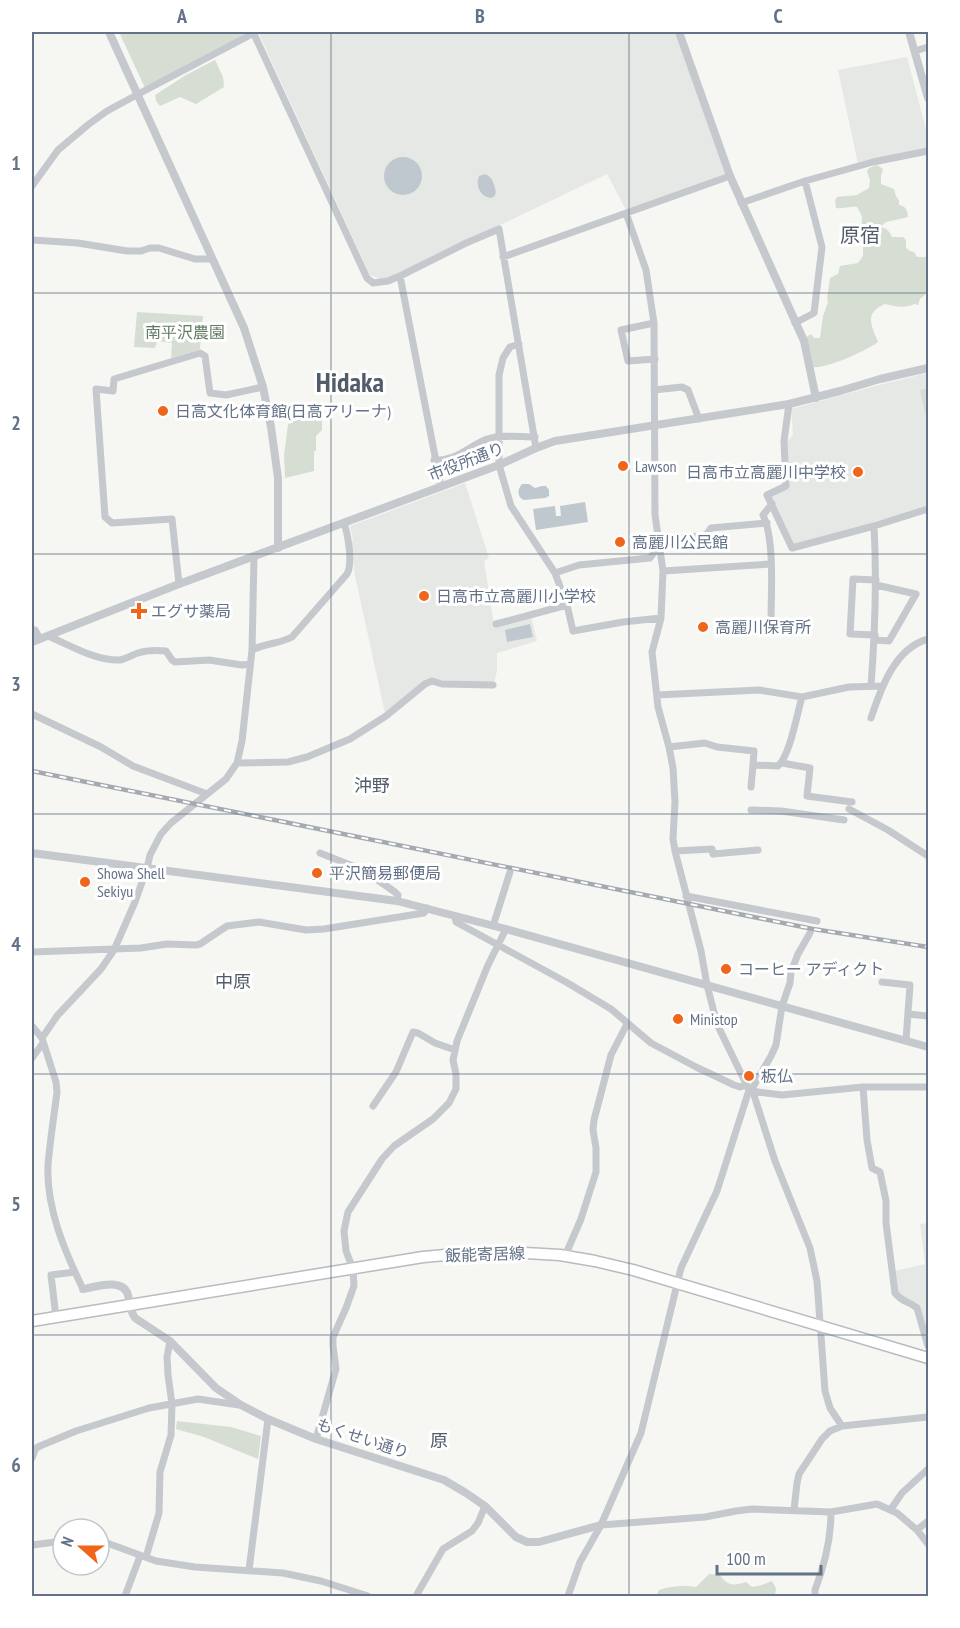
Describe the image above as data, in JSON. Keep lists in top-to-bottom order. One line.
{"streets":{"main road":["飯能寄居線"],"street":["市役所通り","もくせい通り"]},"crossings":[["飯能寄居線","もくせい通り"]],"districts":["原宿","Hidaka","沖野","中原","原"],"parks":["南平沢農園"],"places":{"other":["日高文化体育館(日高アリーナ)","Lawson","日高市立高麗川中学校","高麗川公民館","日高市立高麗川小学校","高麗川保育所","平沢簡易郵便局","Showa Shell Sekiyu","コーヒー アディクト","Ministop","板仏"],"health":["エグサ薬局"]},"scale_bar":"100 m","north":"left","grid":{"columns":["A","B","C"],"rows":["1","2","3","4","5","6"]}}
